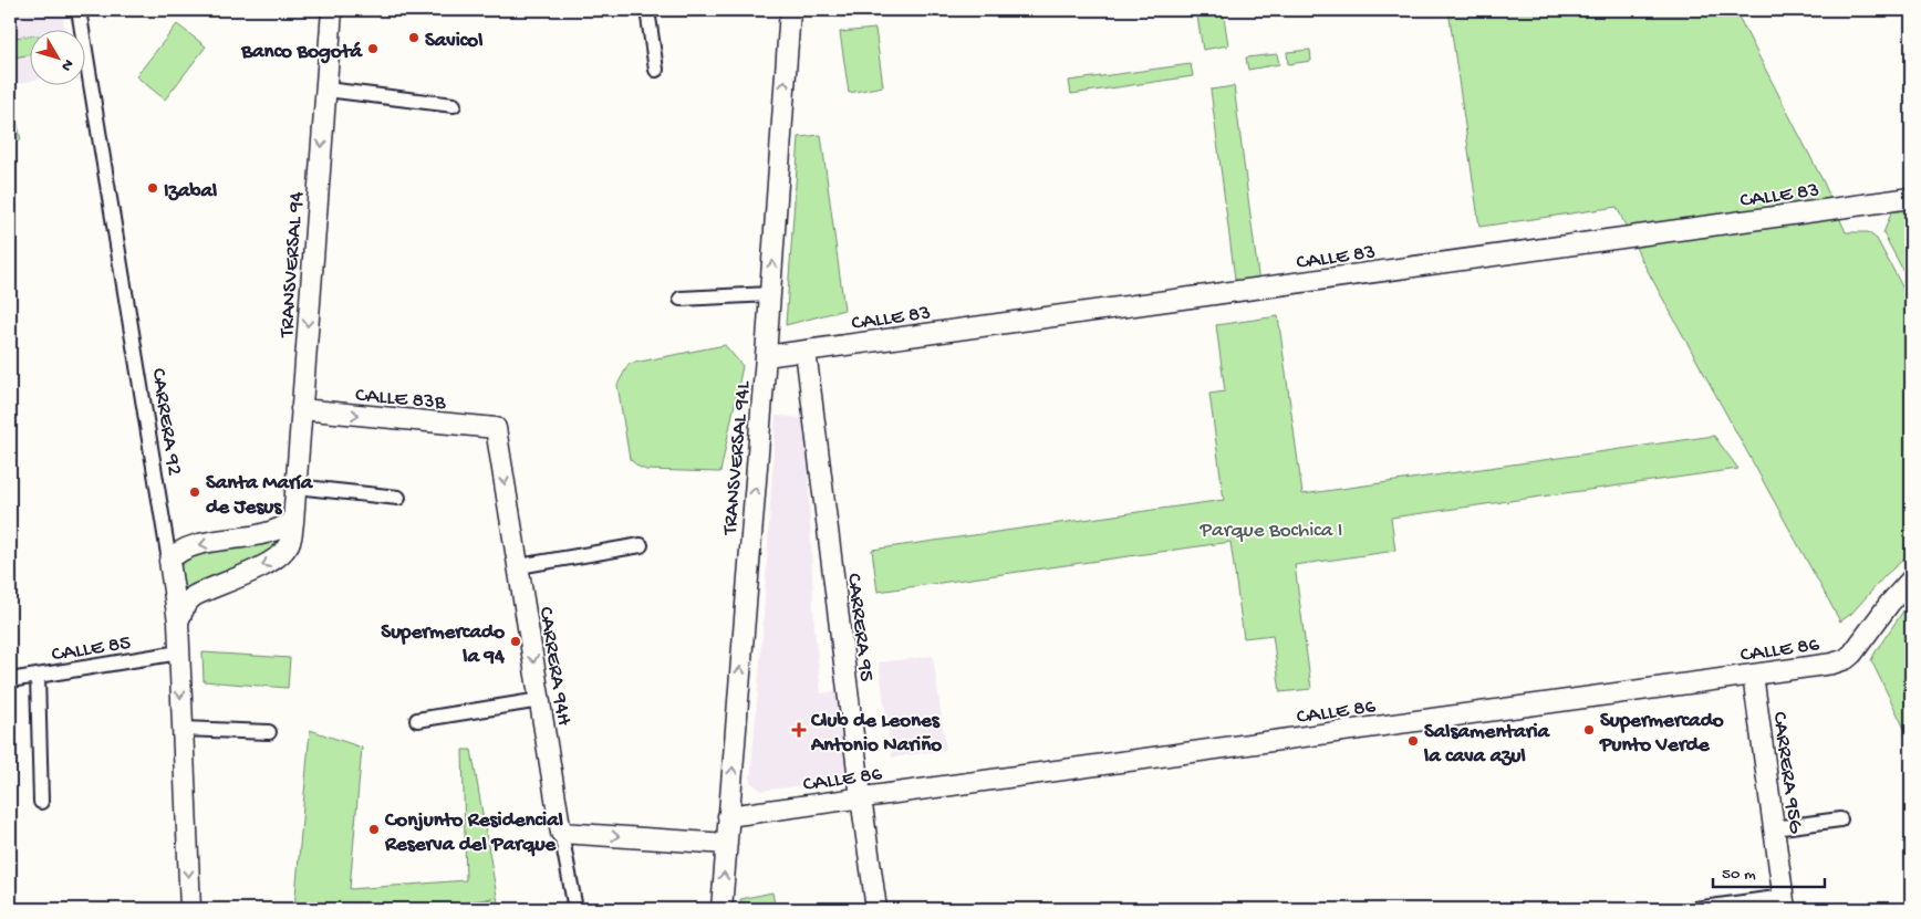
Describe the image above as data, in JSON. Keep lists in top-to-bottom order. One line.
{"streets":{"street":["CALLE 83","TRANSVERSAL 94","CALLE 83B","CARRERA 92","TRANSVERSAL 94L","CARRERA 95","CALLE 85","CALLE 86","CARRERA 94H","CARRERA 95G"]},"crossings":[["CALLE 83","TRANSVERSAL 94L"],["CALLE 83","CARRERA 95"],["TRANSVERSAL 94","CALLE 83B"],["TRANSVERSAL 94","CARRERA 92"],["CALLE 83B","CARRERA 94H"],["CARRERA 92","CALLE 85"],["TRANSVERSAL 94L","CALLE 86"],["CARRERA 95","CALLE 86"],["CALLE 86","CARRERA 95G"]],"one_way":["TRANSVERSAL 94","TRANSVERSAL 94L","CARRERA 94H"],"parks":["Parque Bochica I"],"places":{"other":["Savicol","Banco Bogotá","Izabal","Santa María de Jesus","Supermercado la 94","Supermercado Punto Verde","Salsamentaria la cava azul","Conjunto Residencial Reserva del Parque"],"health":["Club de Leones Antonio Nariño"]},"scale_bar":"50 m","north":"bottom right"}
